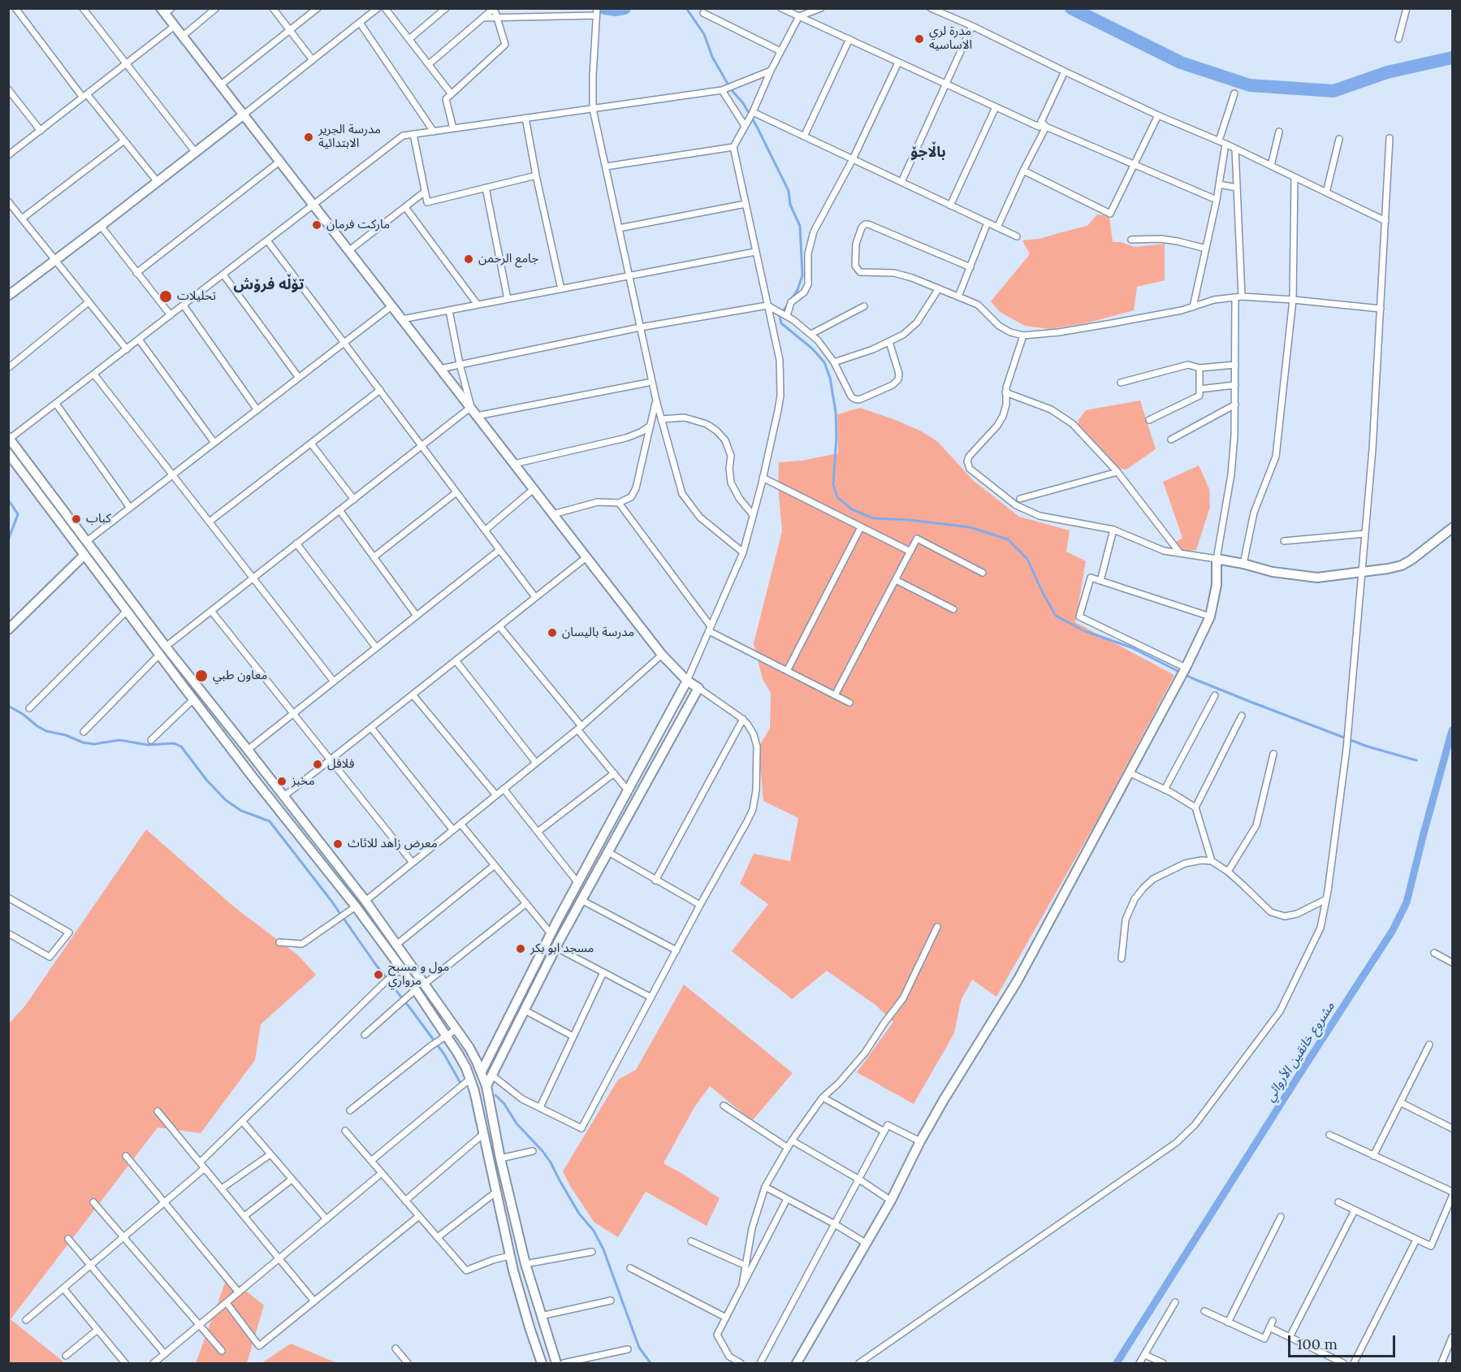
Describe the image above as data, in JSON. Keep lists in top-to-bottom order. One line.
{"districts":["باڵاجۆ","تۆڵە فرۆش"],"water":["مشروع خانقين الأروائي"],"places":["مدرة لري الاساسیه","مدرسة الجرير الابتدائية","مارکت فرمان","جامع الرحمن","تحلیلات","كباب","مدرسة بالیسان","معاون طبي","فلافل","مخبز","معرض زاهد للاثاث","مسجد ابو بكر","مول و مسبح مرواري"],"scale_bar":"100 m"}
